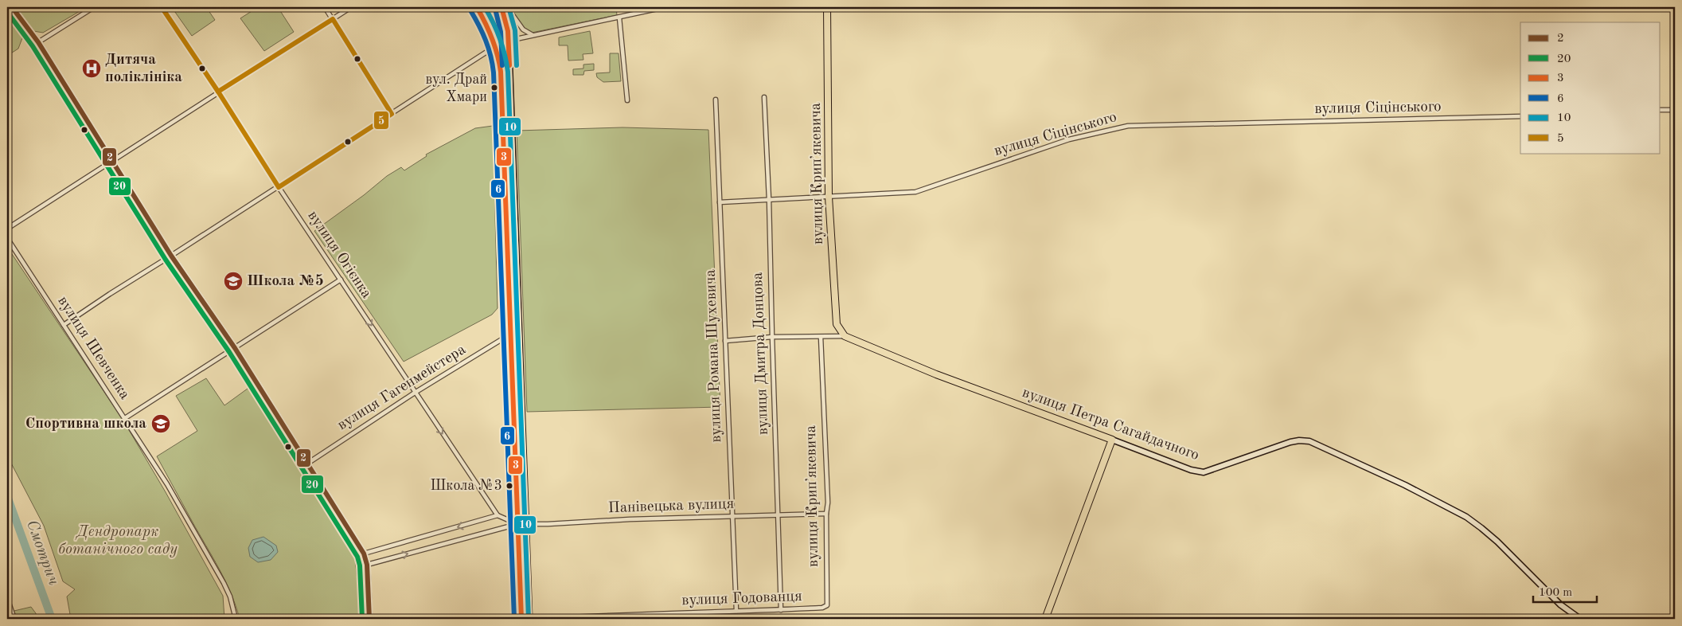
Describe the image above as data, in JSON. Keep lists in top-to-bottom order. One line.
{"streets":{"main road":["вулиця Крипʼякевича","вулиця Петра Сагайдачного"],"street":["вулиця Сіцінського","вулиця Огієнка","вулиця Шевченка","вулиця Дмитра Донцова","вулиця Романа Шухевича","вулиця Гагенмейстера","Панівецька вулиця","вулиця Годованця"]},"crossings":[["вулиця Сіцінського","вулиця Крипʼякевича"],["вулиця Сіцінського","вулиця Дмитра Донцова"],["вулиця Сіцінського","вулиця Романа Шухевича"],["вулиця Крипʼякевича","вулиця Петра Сагайдачного"],["вулиця Крипʼякевича","Панівецька вулиця"],["вулиця Крипʼякевича","вулиця Годованця"],["вулиця Огієнка","вулиця Гагенмейстера"],["вулиця Огієнка","Панівецька вулиця"],["вулиця Дмитра Донцова","вулиця Петра Сагайдачного"],["вулиця Дмитра Донцова","Панівецька вулиця"],["вулиця Дмитра Донцова","вулиця Годованця"],["вулиця Романа Шухевича","вулиця Петра Сагайдачного"],["вулиця Романа Шухевича","Панівецька вулиця"],["вулиця Романа Шухевича","вулиця Годованця"]],"one_way":["вулиця Огієнка"],"water":["Смотрич"],"parks":["Дендропарк ботанічного саду"],"places":{"hospital":["Дитяча поліклініка"],"other":["вул. Драй Хмари","Школа №3"],"school or university":["Школа №5","Спортивна школа"]},"lines":["transit line 2","transit line 3","transit line 10","transit line 5","transit line 6","transit line 20"],"legend":["2","20","3","6","10","5"],"scale_bar":"100 m"}
